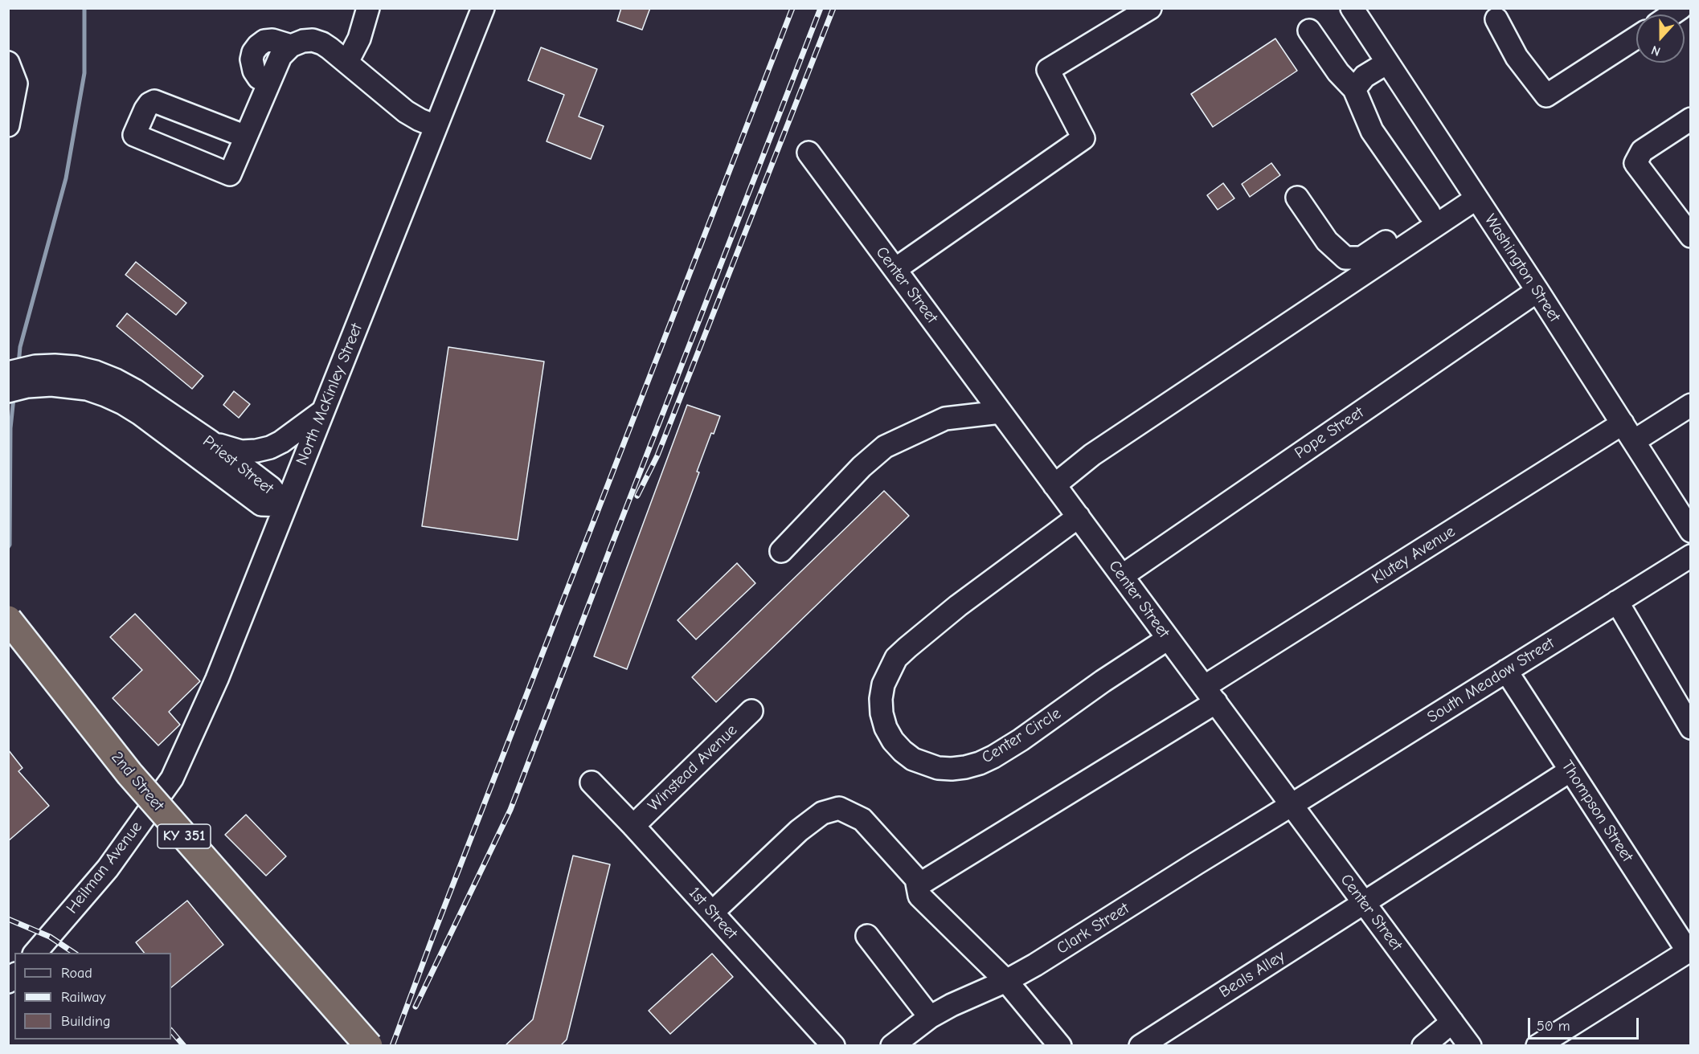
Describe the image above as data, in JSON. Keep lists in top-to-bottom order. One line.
{"streets":{"main road":["2nd Street","KY 351"],"street":["Washington Street","Center Street","North McKinley Street","Pope Street","Priest Street","Klutey Avenue","South Meadow Street","Center Circle","Winstead Avenue","Thompson Street","Heilman Avenue","1st Street","Clark Street","Beals Alley"]},"crossings":[["Washington Street","Pope Street"],["Washington Street","Klutey Avenue"],["Center Street","Pope Street"],["Center Street","Klutey Avenue"],["Center Street","South Meadow Street"],["Center Street","Center Circle"],["Center Street","Clark Street"],["Center Street","Beals Alley"],["North McKinley Street","Priest Street"],["North McKinley Street","Heilman Avenue"],["South Meadow Street","Thompson Street"],["South Meadow Street","Clark Street"],["Winstead Avenue","1st Street"],["Thompson Street","Beals Alley"]],"legend":["Road","Railway","Building"],"scale_bar":"50 m","north":"bottom"}
